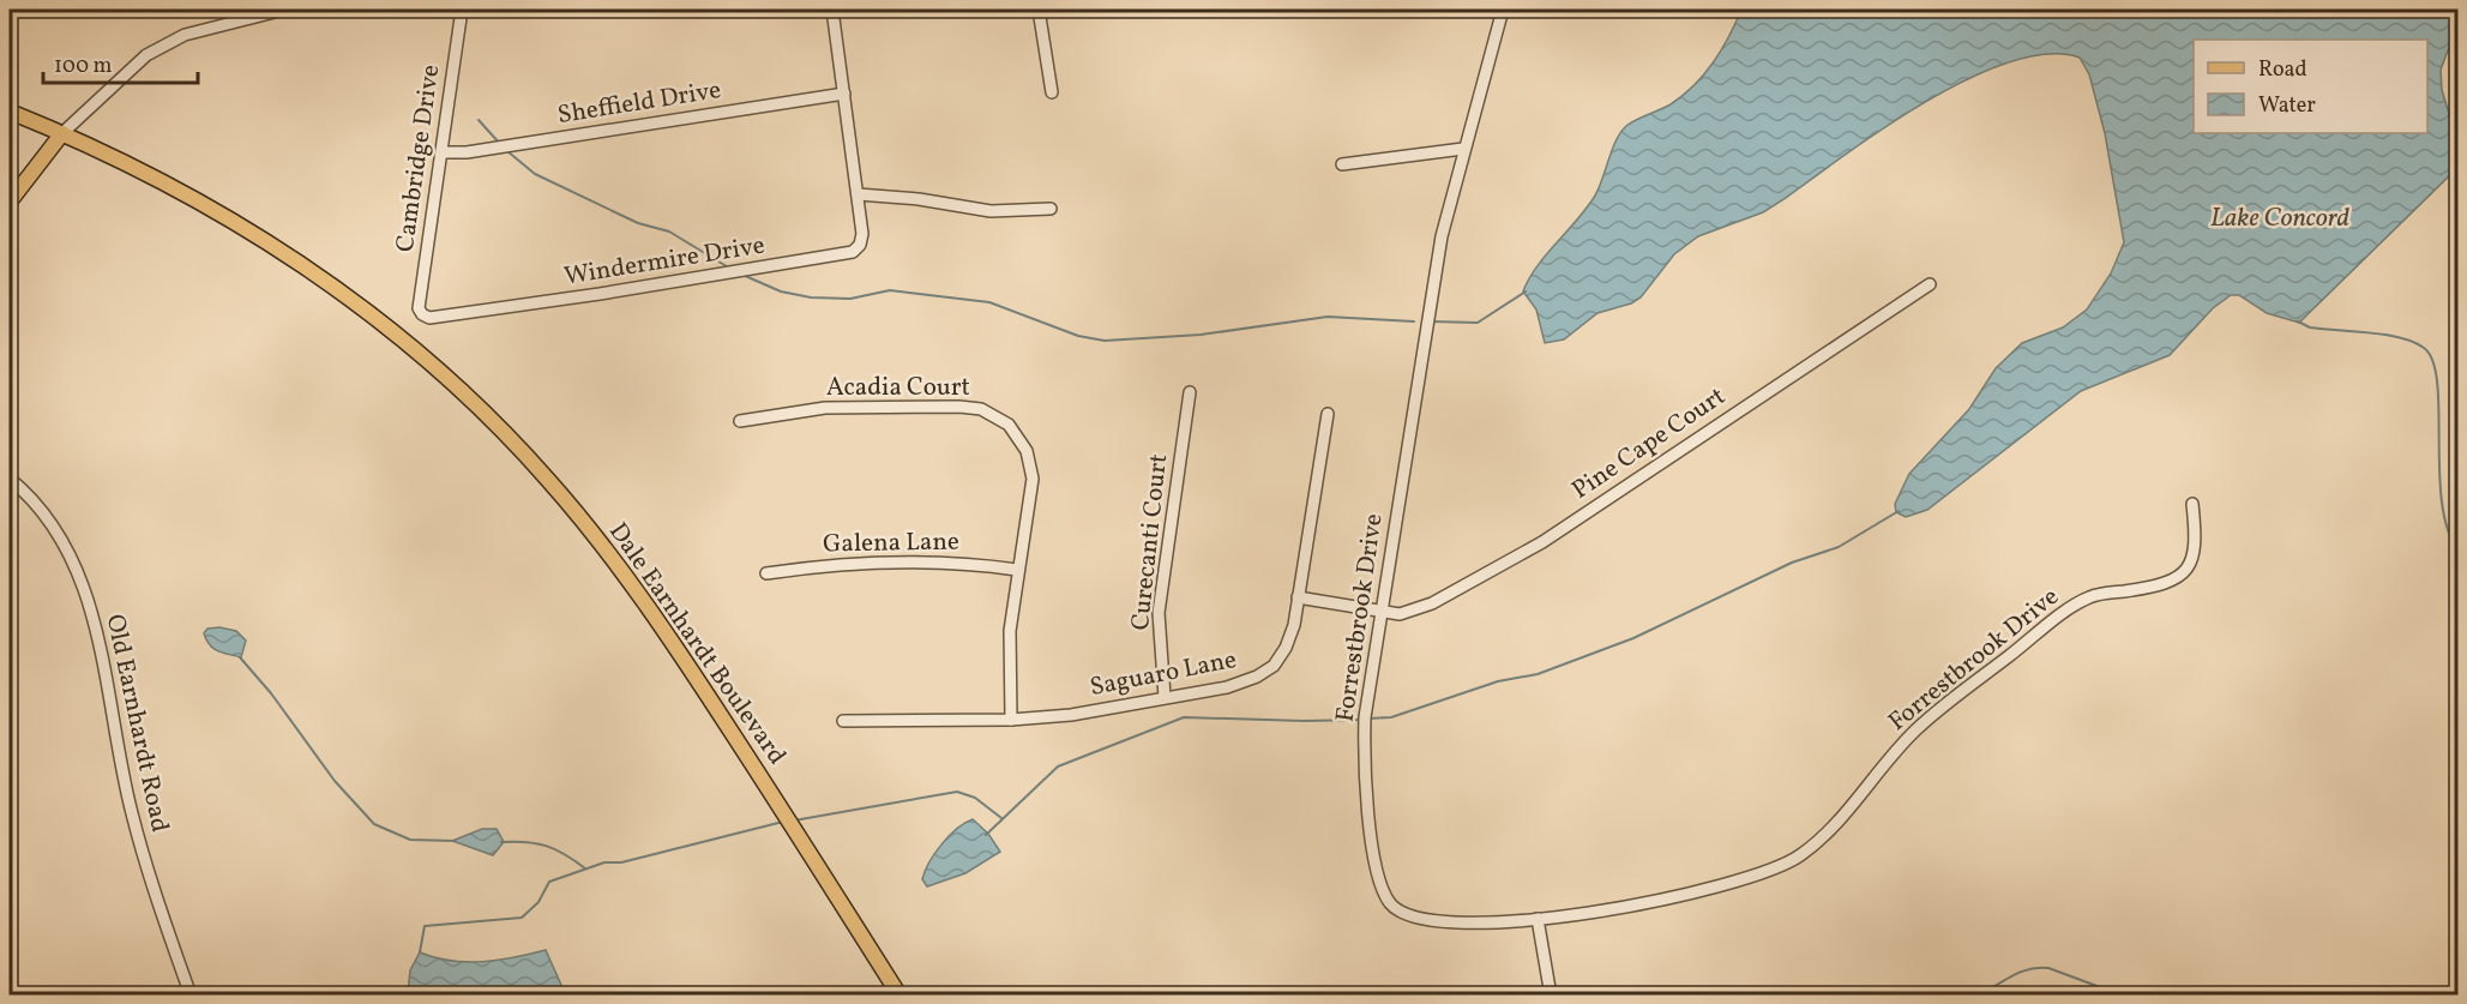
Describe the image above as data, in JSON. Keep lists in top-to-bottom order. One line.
{"streets":{"main road":["Dale Earnhardt Boulevard"],"street":["Sheffield Drive","Cambridge Drive","Windermire Drive","Acadia Court","Pine Cape Court","Curecanti Court","Galena Lane","Forrestbrook Drive","Saguaro Lane","Old Earnhardt Road"]},"crossings":[["Sheffield Drive","Cambridge Drive"],["Cambridge Drive","Windermire Drive"],["Acadia Court","Galena Lane"],["Acadia Court","Saguaro Lane"],["Pine Cape Court","Forrestbrook Drive"],["Pine Cape Court","Saguaro Lane"],["Curecanti Court","Saguaro Lane"]],"water":["Lake Concord"],"legend":["Road","Water"],"scale_bar":"100 m"}
